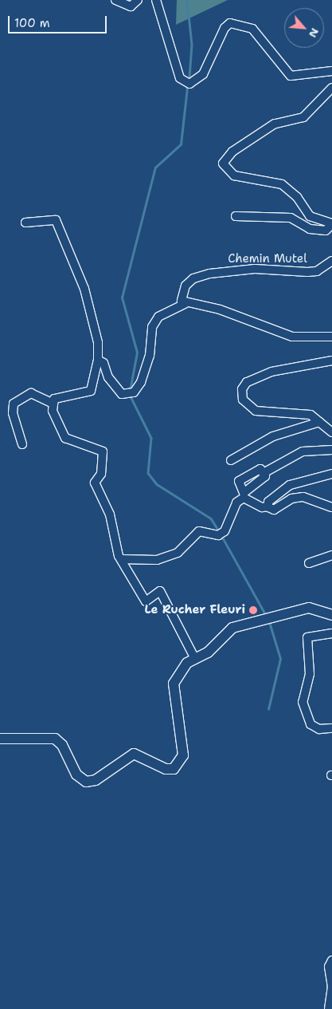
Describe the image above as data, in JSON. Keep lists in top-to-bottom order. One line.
{"streets":{"street":["Chemin Mutel"]},"places":["Le Rucher Fleuri"],"scale_bar":"100 m","north":"bottom right"}
